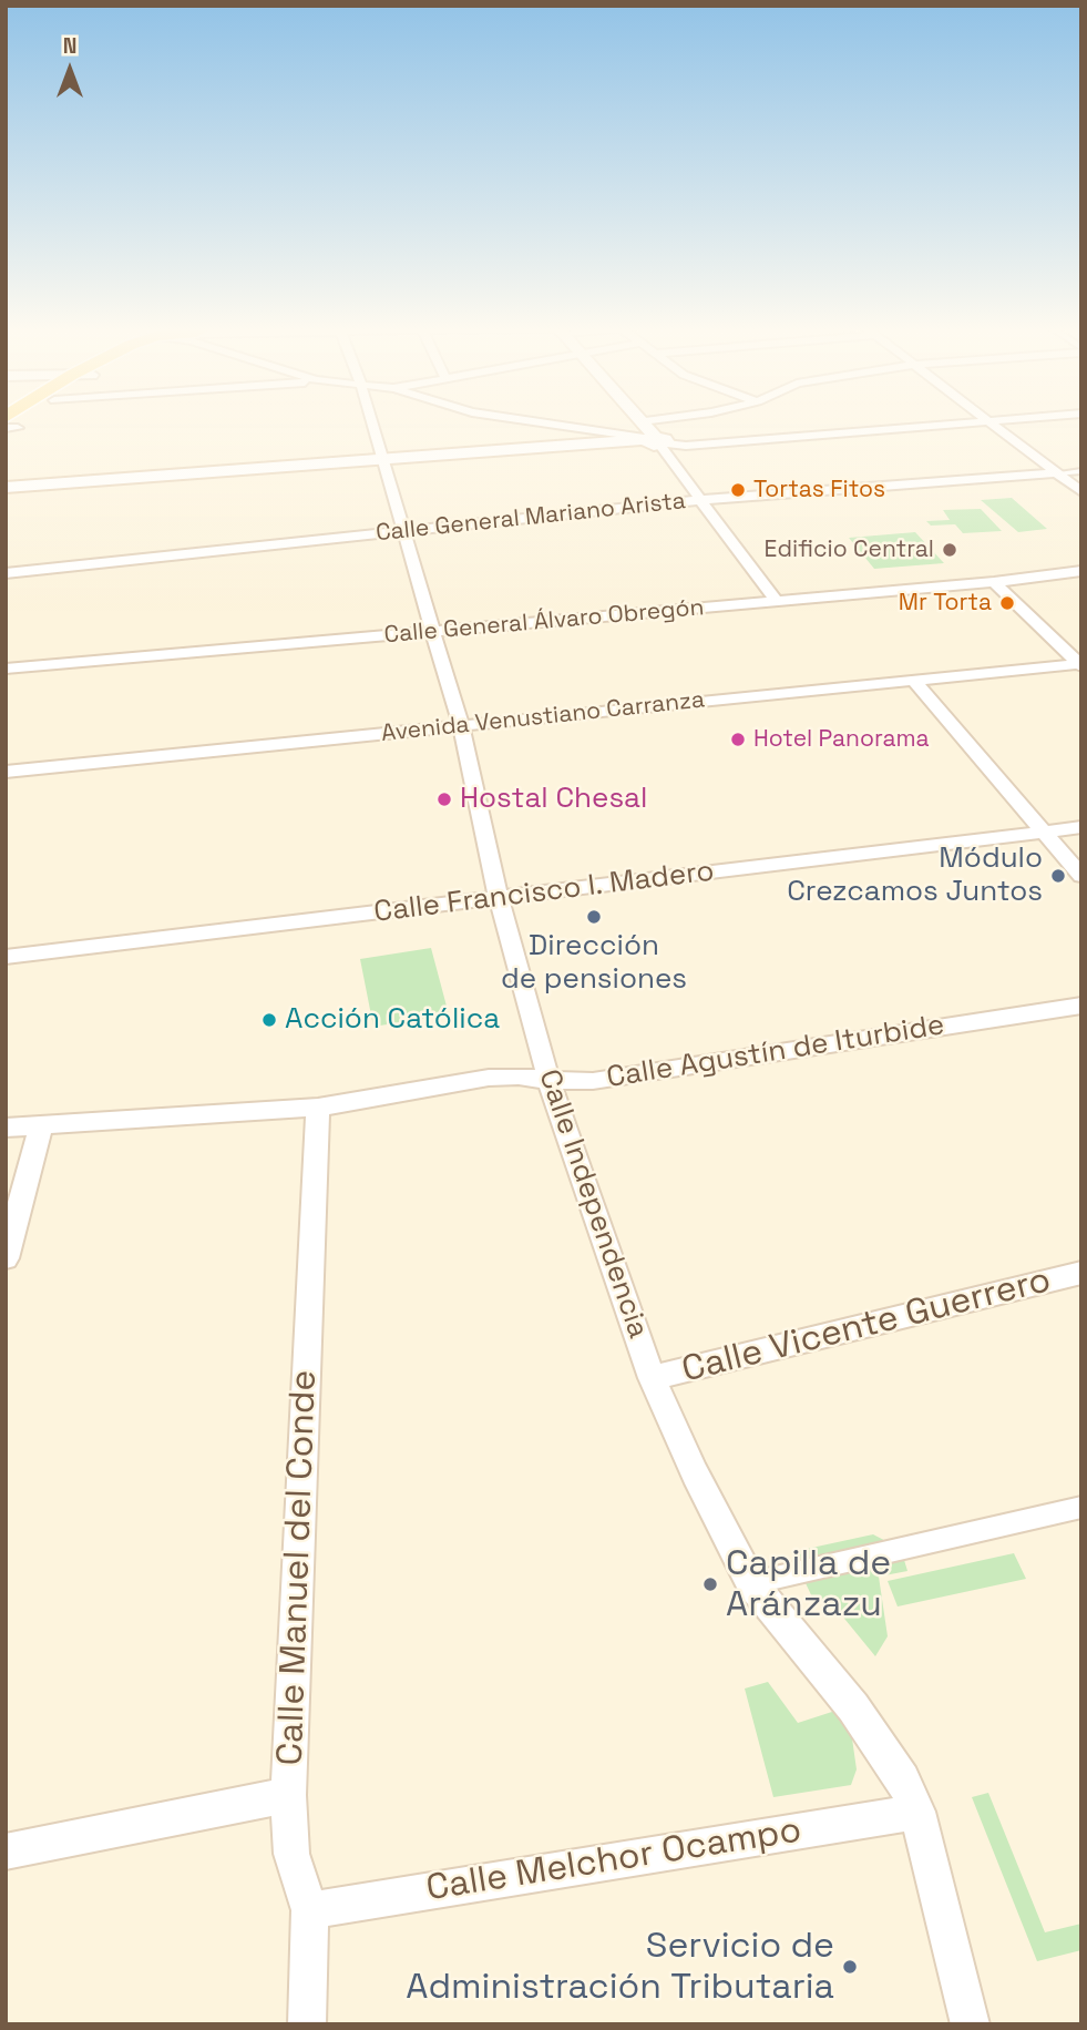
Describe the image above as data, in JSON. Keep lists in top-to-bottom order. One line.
{"streets":{"street":["Calle General Mariano Arista","Calle General Álvaro Obregón","Avenida Venustiano Carranza","Calle Francisco I. Madero","Calle Agustín de Iturbide","Calle Independencia","Calle Vicente Guerrero","Calle Manuel del Conde","Calle Melchor Ocampo"]},"crossings":[["Calle General Mariano Arista","Calle Independencia"],["Calle General Álvaro Obregón","Calle Independencia"],["Avenida Venustiano Carranza","Calle Independencia"],["Calle Francisco I. Madero","Calle Independencia"],["Calle Agustín de Iturbide","Calle Independencia"],["Calle Agustín de Iturbide","Calle Manuel del Conde"],["Calle Independencia","Calle Vicente Guerrero"],["Calle Independencia","Calle Melchor Ocampo"],["Calle Manuel del Conde","Calle Melchor Ocampo"]],"places":["Tortas Fitos","Edificio Central","Mr Torta","Hotel Panorama","Hostal Chesal","Módulo Crezcamos Juntos","Dirección de pensiones","Acción Católica","Capilla de Aránzazu","Servicio de Administración Tributaria"],"north":"top"}
